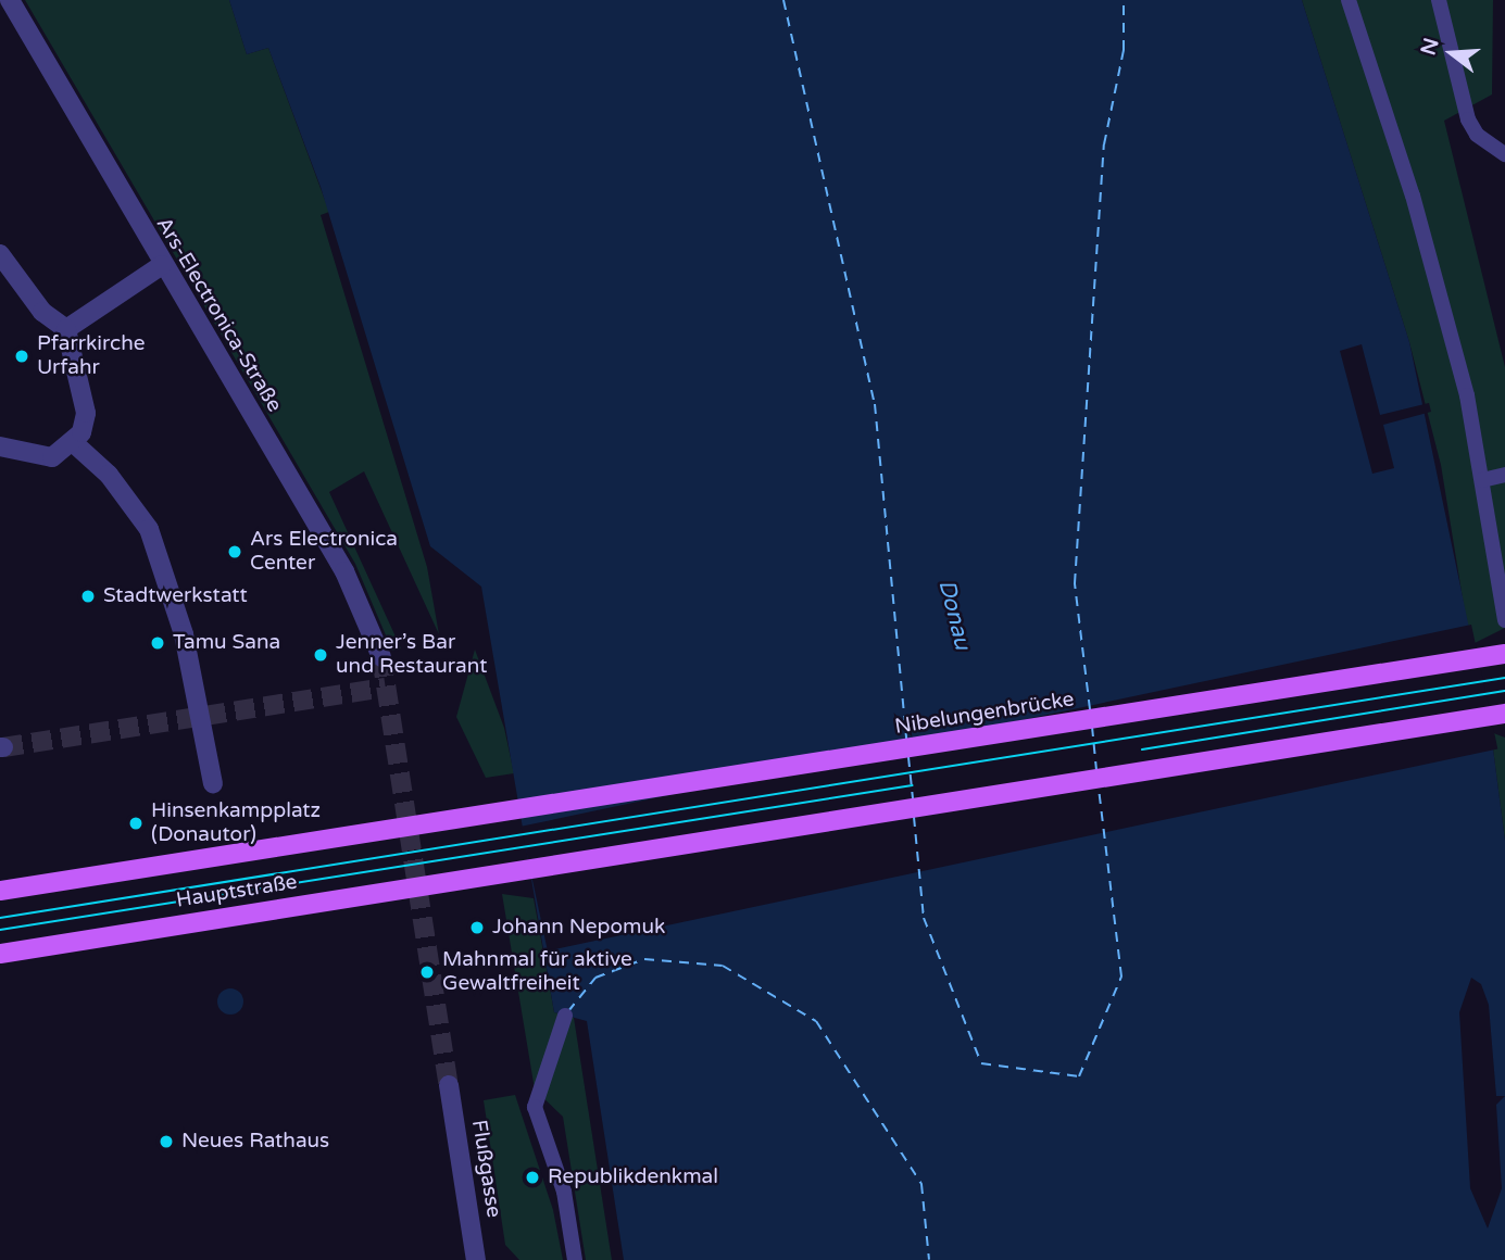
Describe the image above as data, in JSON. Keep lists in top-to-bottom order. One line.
{"streets":{"main road":["Nibelungenbrücke","Hauptstraße"],"street":["Ars-Electronica-Straße","Flußgasse"]},"crossings":[["Nibelungenbrücke","Hauptstraße"]],"water":["Donau"],"places":["Pfarrkirche Urfahr","Ars Electronica Center","Stadtwerkstatt","Tamu Sana","Jenner’s Bar und Restaurant","Hinsenkampplatz (Donautor)","Johann Nepomuk","Mahnmal für aktive Gewaltfreiheit","Neues Rathaus","Republikdenkmal"],"north":"left"}
